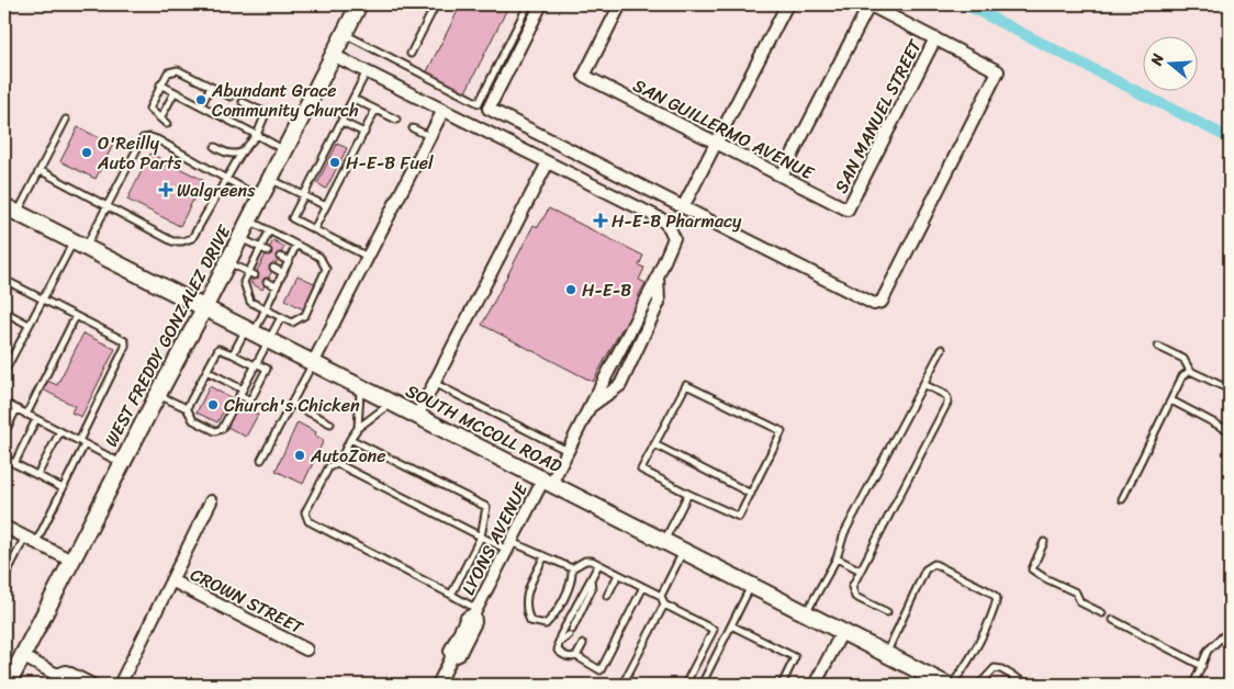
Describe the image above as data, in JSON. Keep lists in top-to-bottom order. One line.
{"streets":{"main road":["WEST FREDDY GONZALEZ DRIVE","SOUTH MCCOLL ROAD"],"street":["SAN MANUEL STREET","SAN GUILLERMO AVENUE","LYONS AVENUE","CROWN STREET"]},"crossings":[["SAN MANUEL STREET","SAN GUILLERMO AVENUE"],["WEST FREDDY GONZALEZ DRIVE","SOUTH MCCOLL ROAD"],["WEST FREDDY GONZALEZ DRIVE","LYONS AVENUE"],["SOUTH MCCOLL ROAD","LYONS AVENUE"]],"places":{"other":["Abundant Grace Community Church","O'Reilly Auto Parts","H-E-B Fuel","H-E-B","Church's Chicken","AutoZone"],"health":["Walgreens","H-E-B Pharmacy"]},"north":"left"}
